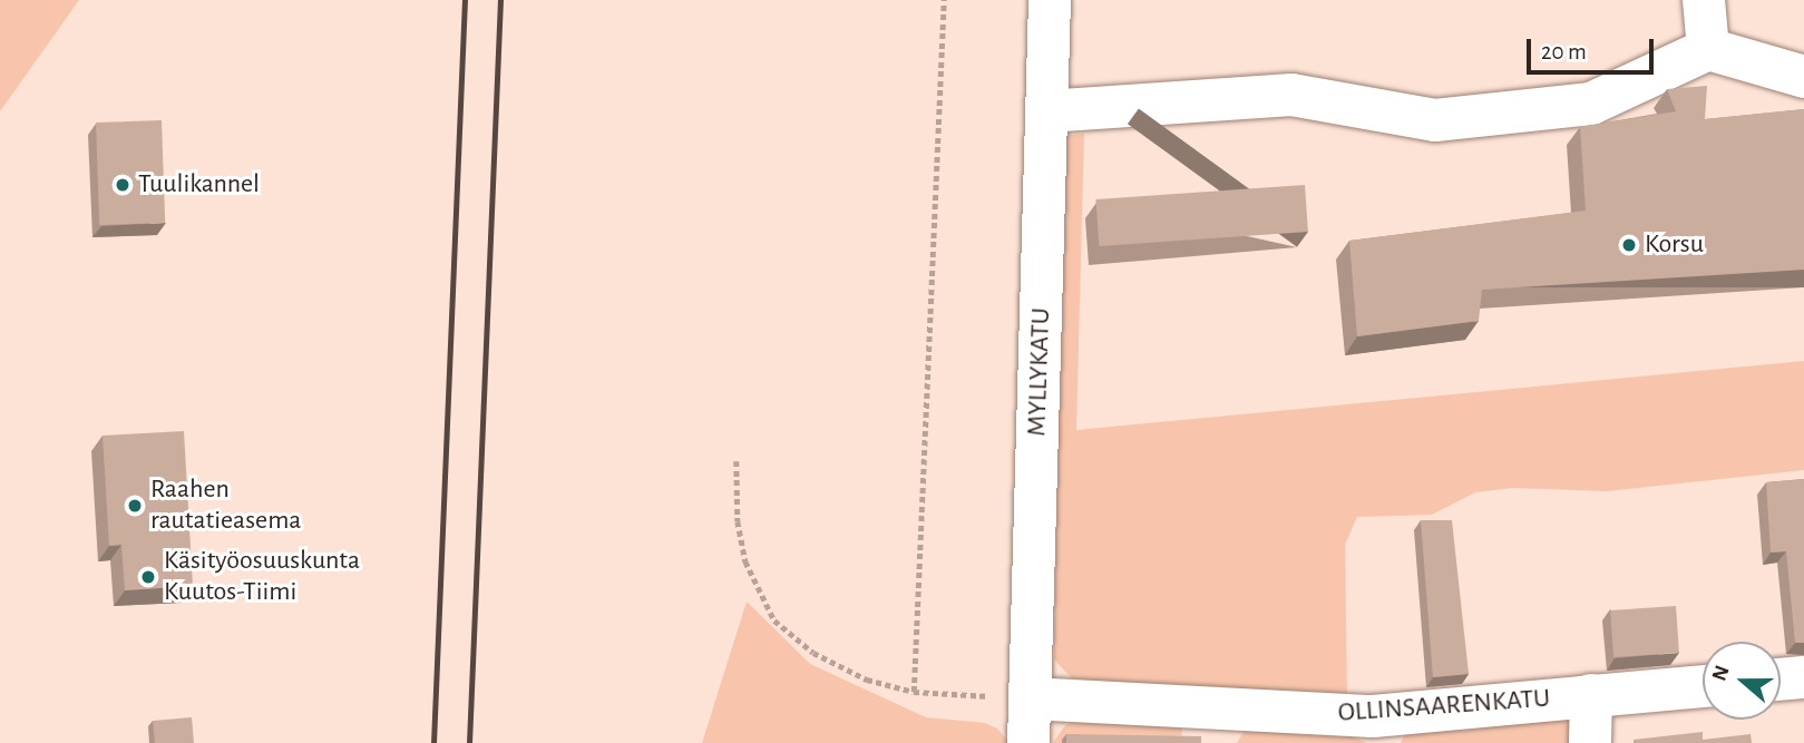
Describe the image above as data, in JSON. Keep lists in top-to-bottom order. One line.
{"streets":{"street":["MYLLYKATU","OLLINSAARENKATU"]},"crossings":[["MYLLYKATU","OLLINSAARENKATU"]],"places":["Tuulikannel","Korsu","Raahen rautatieasema","Käsityöosuuskunta Kuutos-Tiimi"],"scale_bar":"20 m","north":"left"}
